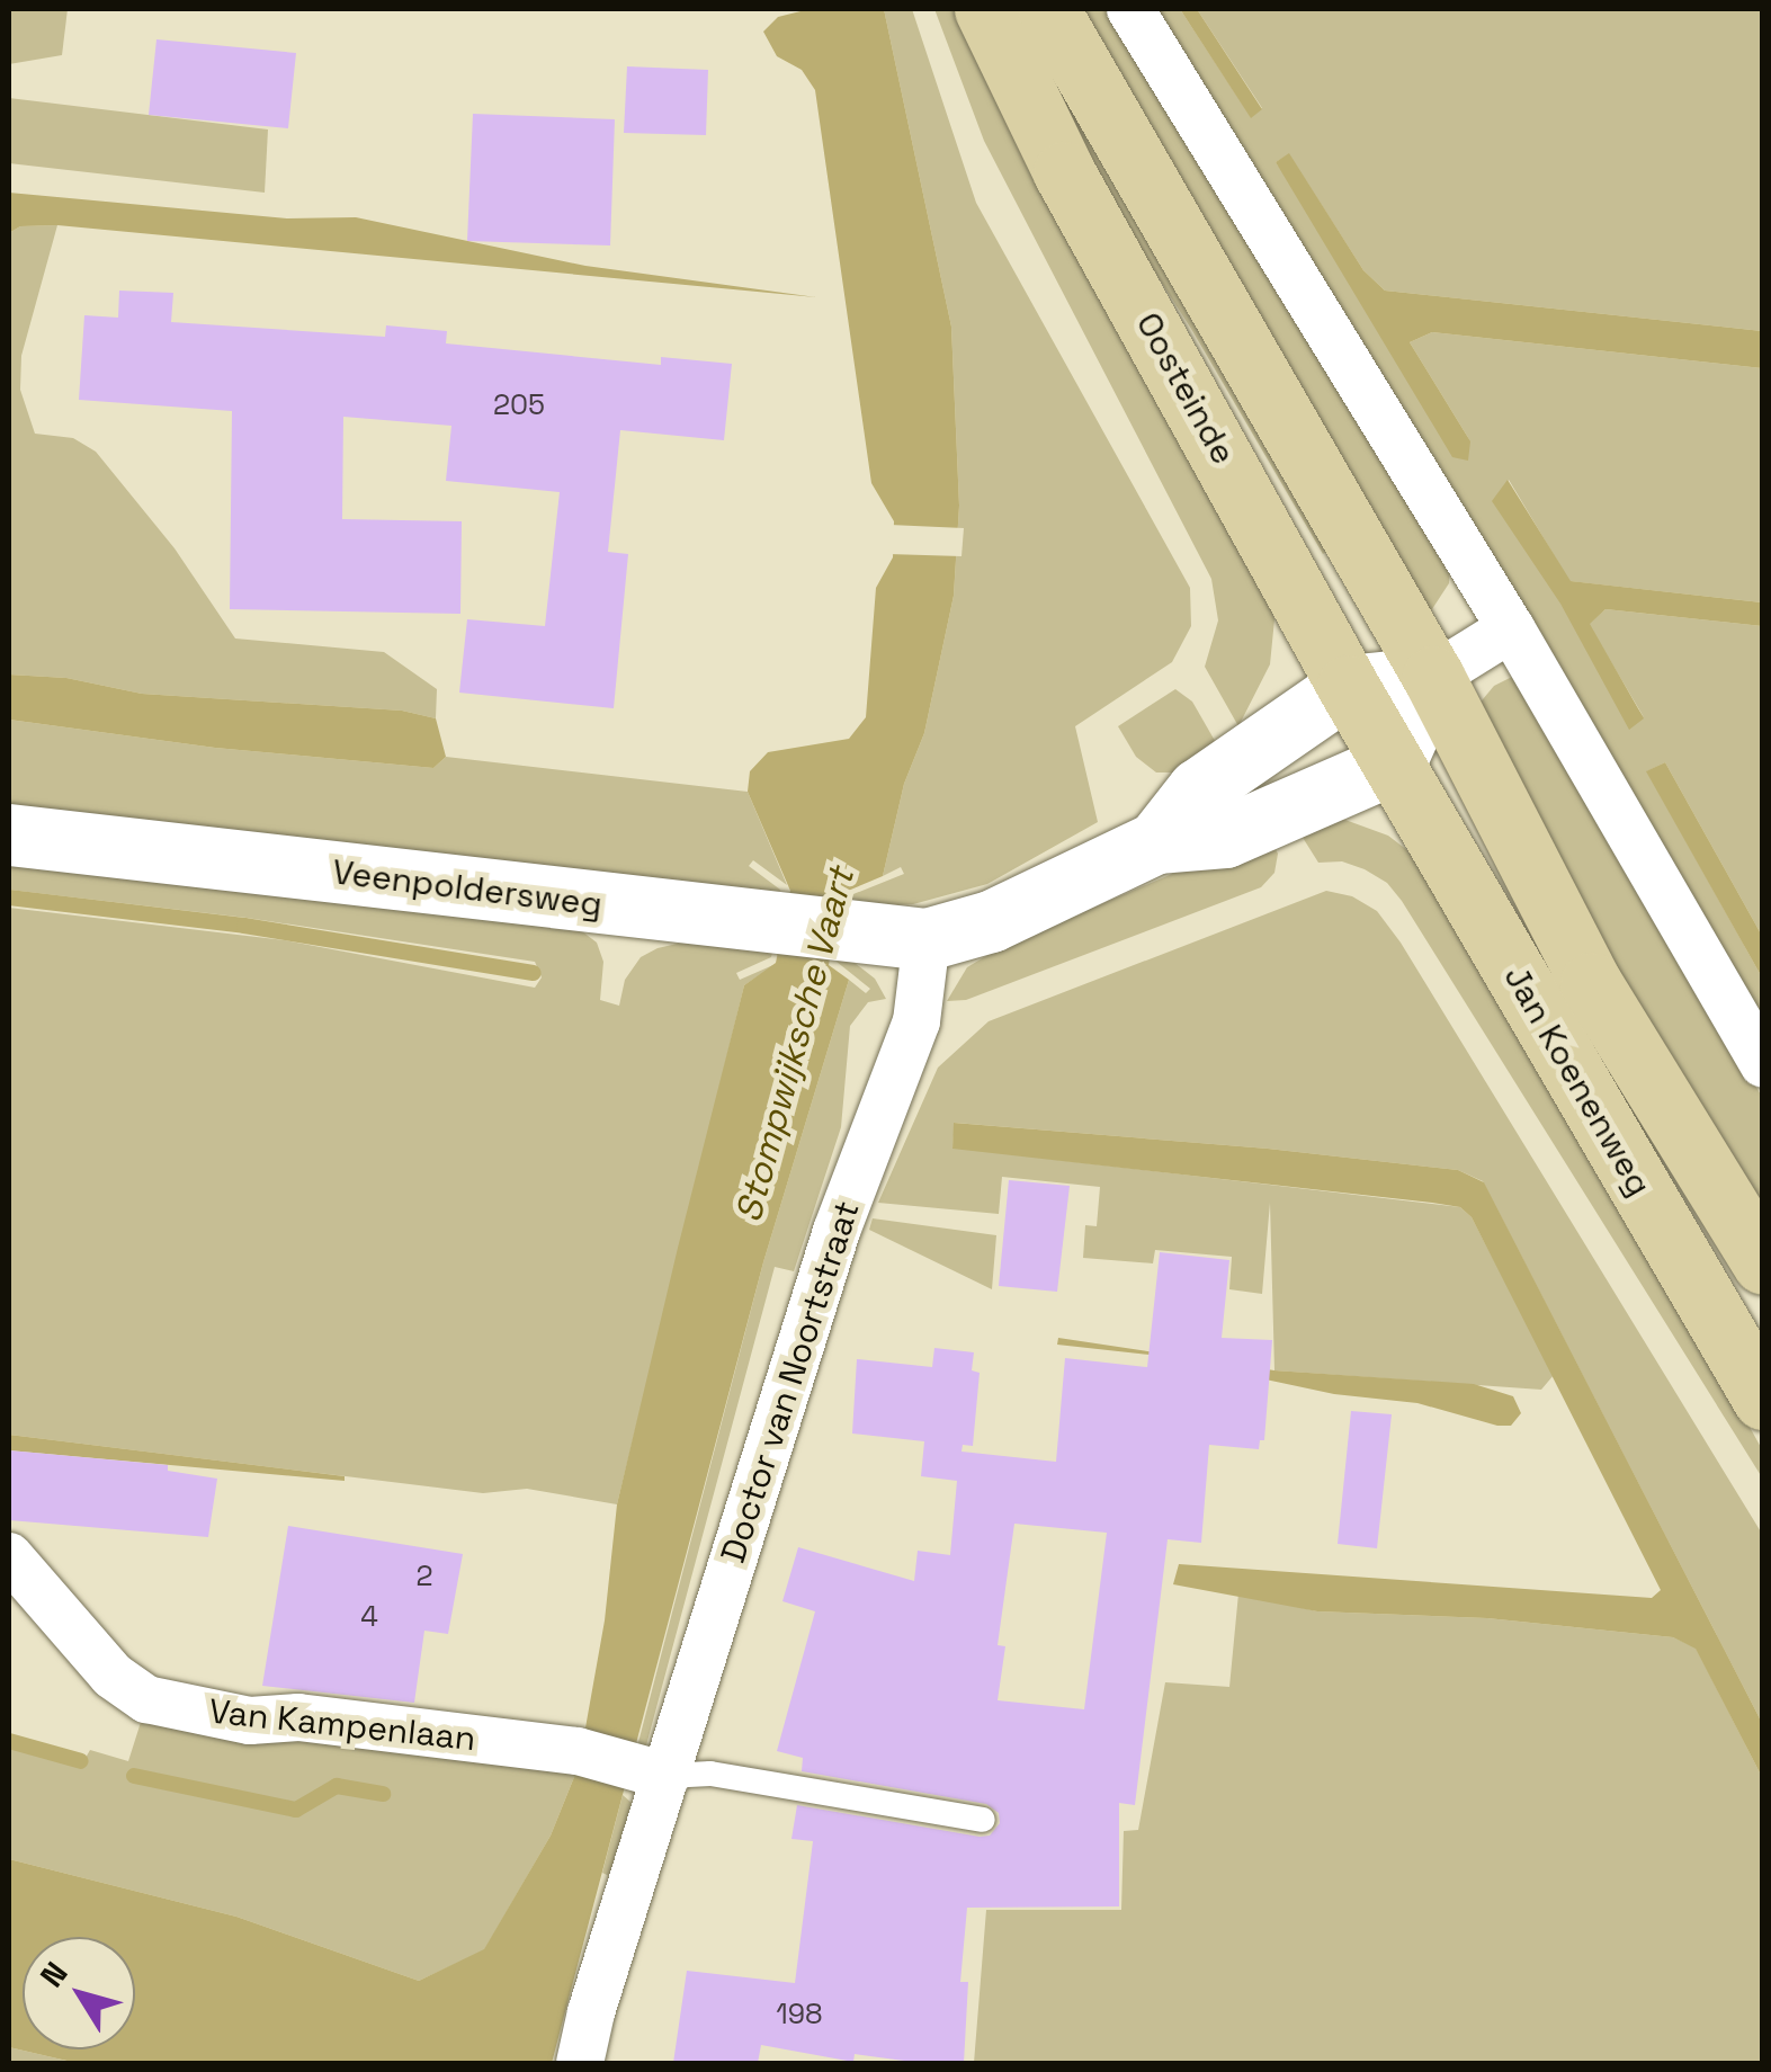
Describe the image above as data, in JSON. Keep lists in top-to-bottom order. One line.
{"streets":{"main road":["Oosteinde","Jan Koenenweg"],"street":["Veenpoldersweg","Doctor van Noortstraat","Van Kampenlaan"]},"crossings":[["Oosteinde","Jan Koenenweg"],["Veenpoldersweg","Doctor van Noortstraat"],["Doctor van Noortstraat","Van Kampenlaan"]],"water":["Stompwijksche Vaart"],"house_numbers":["205","2","4","198"],"north":"top left"}
